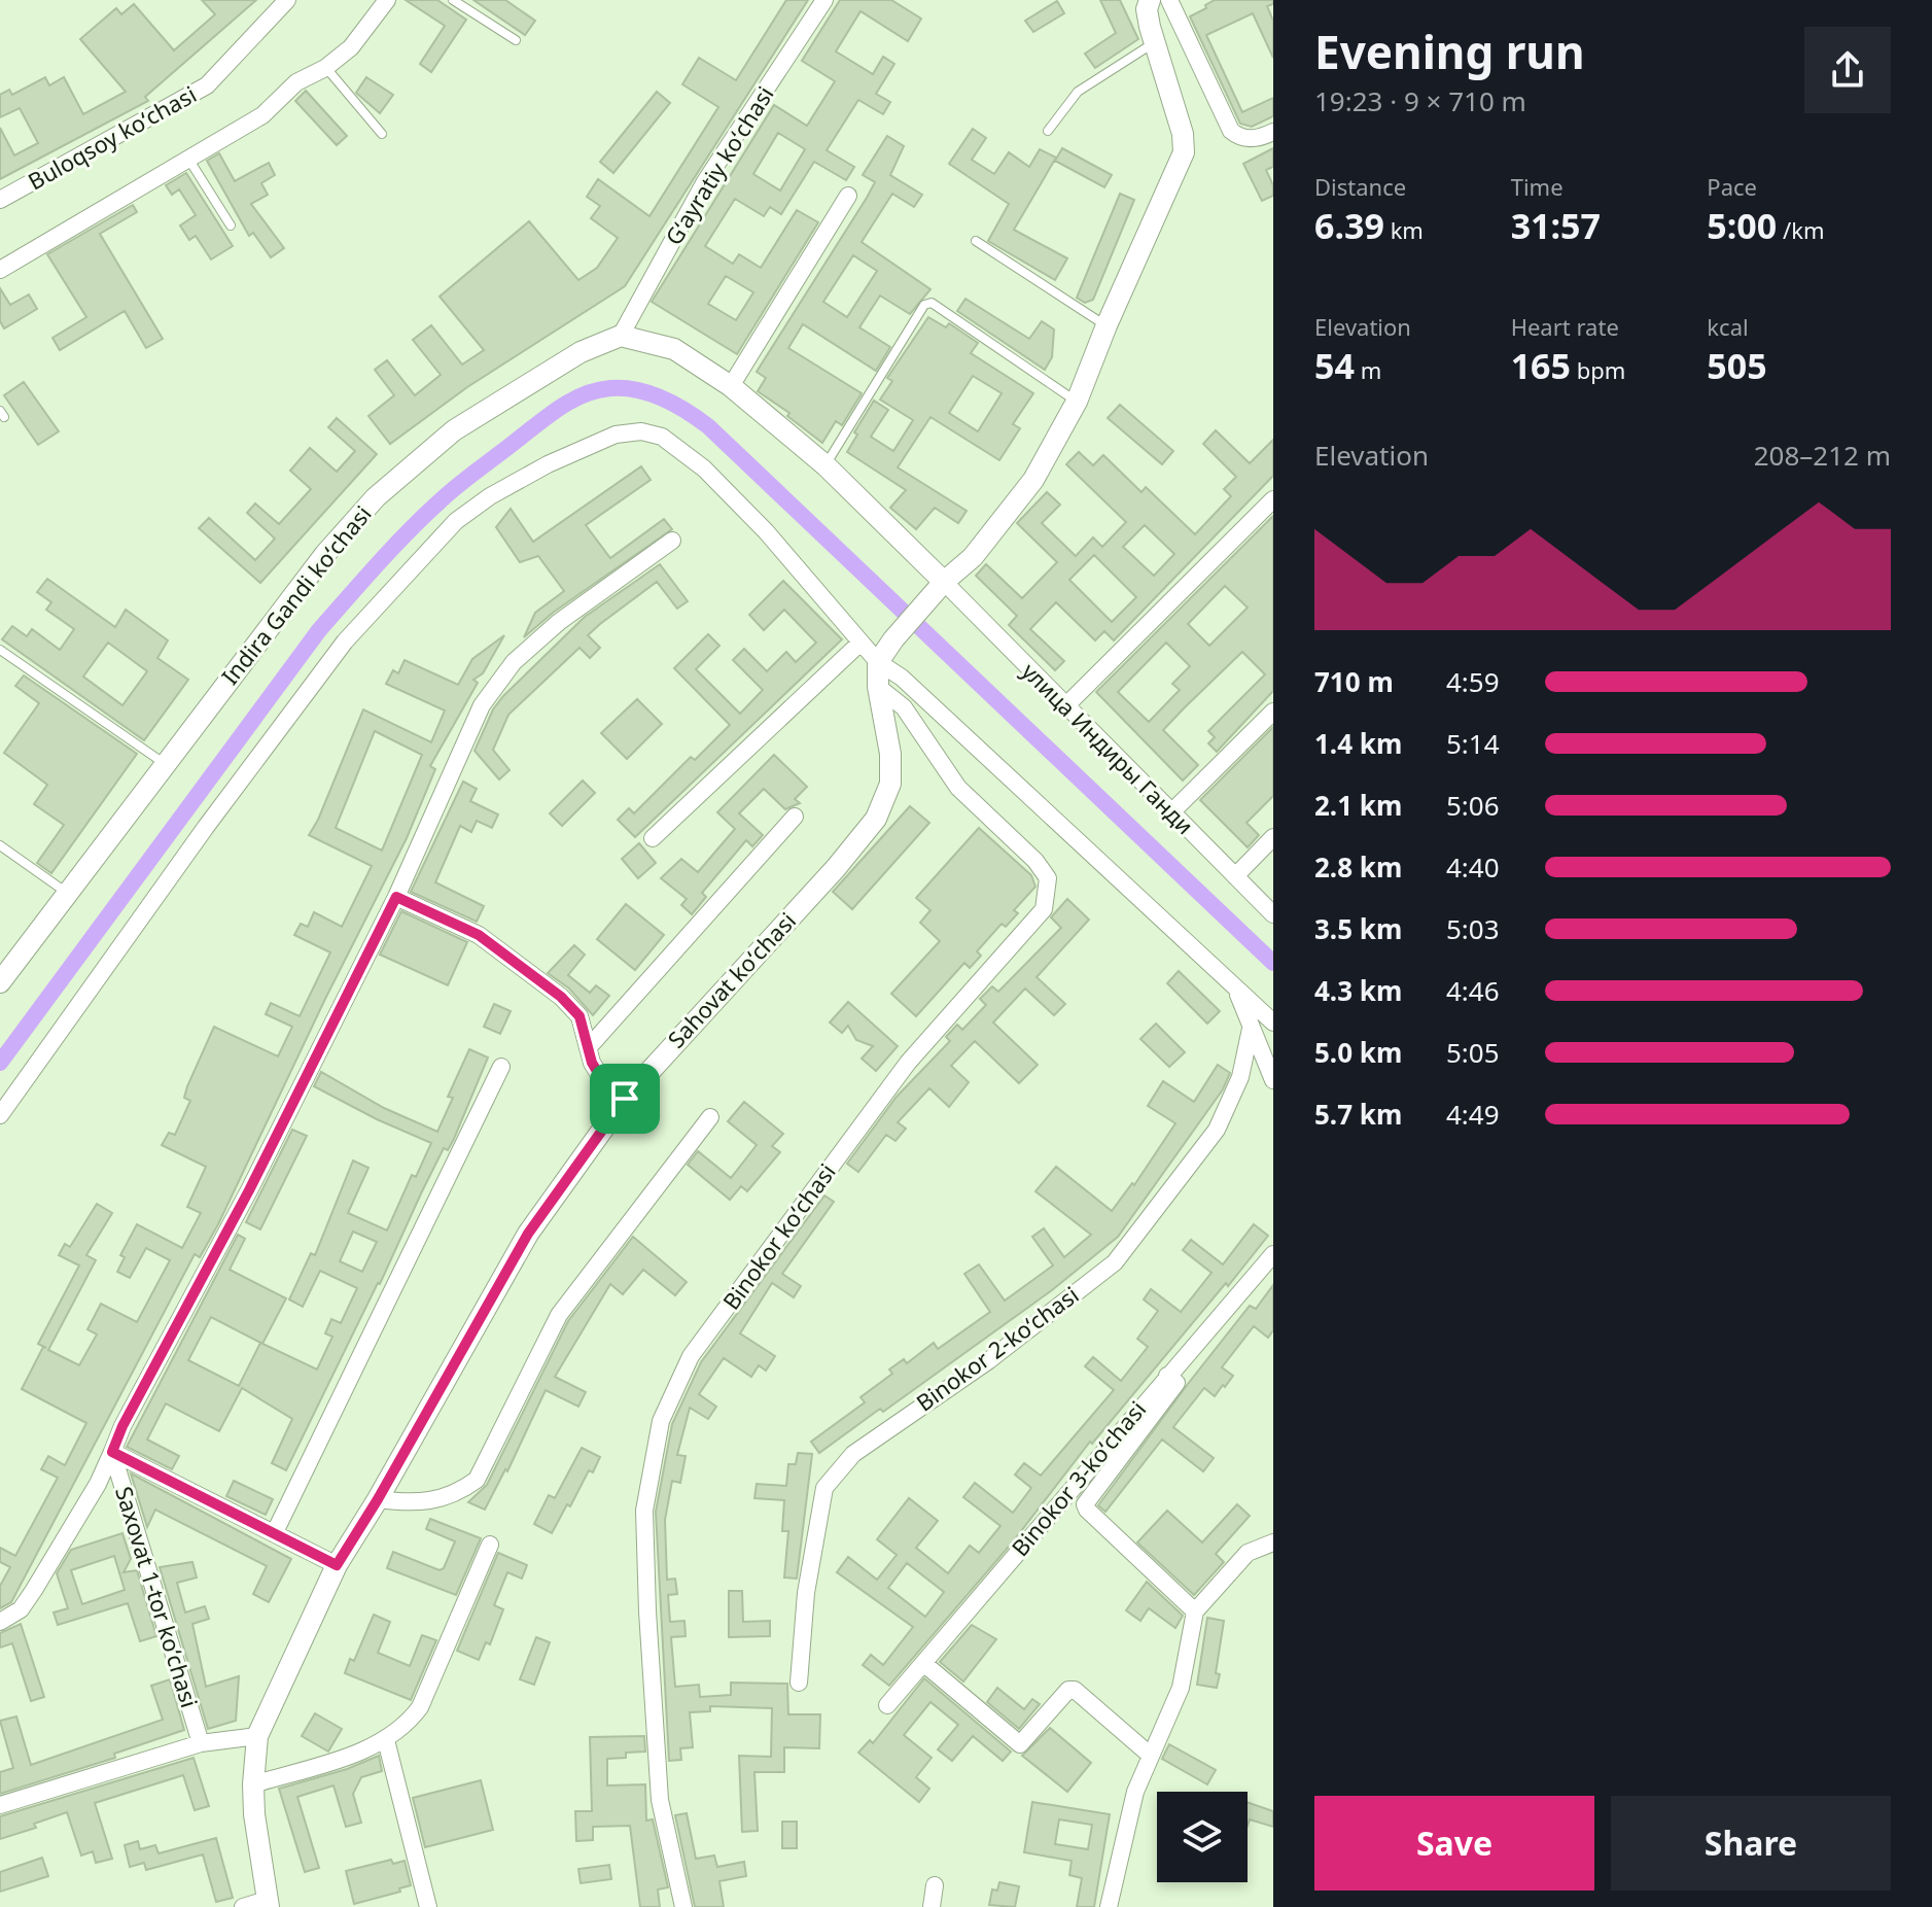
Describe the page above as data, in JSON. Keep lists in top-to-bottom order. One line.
{"streets":{"street":["Buloqsoy koʻchasi","Gʻayratiy koʻchasi","Indira Gandi koʻchasi","улица Индиры Ганди","Sahovat koʻchasi","Binokor koʻchasi","Binokor 2-koʻchasi","Binokor 3-koʻchasi","Saxovat 1-tor koʻchasi"]},"crossings":[["Gʻayratiy koʻchasi","Indira Gandi koʻchasi"],["Sahovat koʻchasi","Binokor koʻchasi"],["Sahovat koʻchasi","Saxovat 1-tor koʻchasi"]],"page":{"heading":["Evening run","19:23 · 9 × 710 m"],"stats":[["Distance","6.39 km"],["Time","31:57"],["Pace","5:00 /km"],["Elevation","54 m"],["Heart rate","165 bpm"],["kcal","505"]],"chart":["Elevation","208–212 m"],"list":[{"name":"710 m","note":"4:59"},{"name":"1.4 km","note":"5:14"},{"name":"2.1 km","note":"5:06"},{"name":"2.8 km","note":"4:40"},{"name":"3.5 km","note":"5:03"},{"name":"4.3 km","note":"4:46"},{"name":"5.0 km","note":"5:05"},{"name":"5.7 km","note":"4:49"}],"buttons":["Save","Share"]}}
